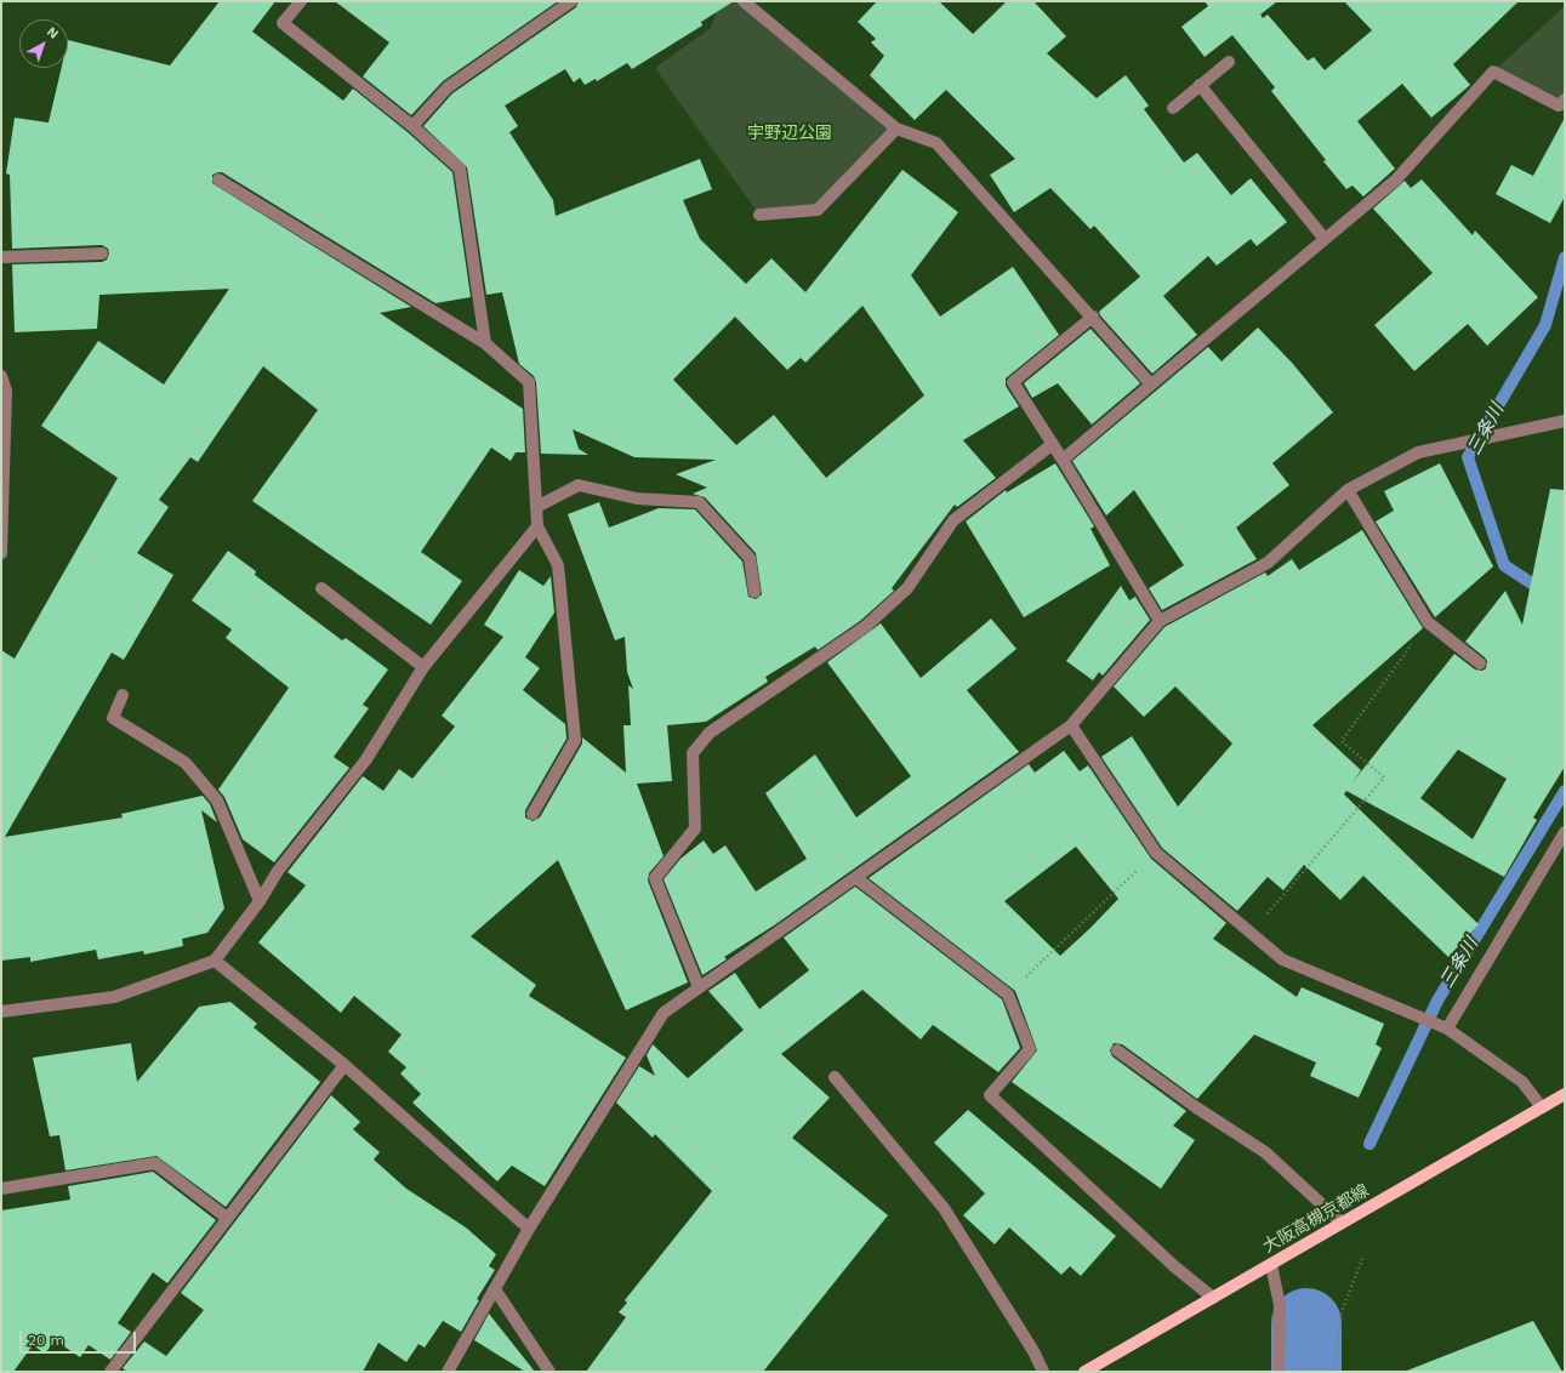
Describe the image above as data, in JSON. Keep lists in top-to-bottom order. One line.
{"streets":{"main road":["大阪高槻京都線"]},"water":["三条川"],"parks":["宇野辺公園"],"scale_bar":"20 m","north":"top right"}
